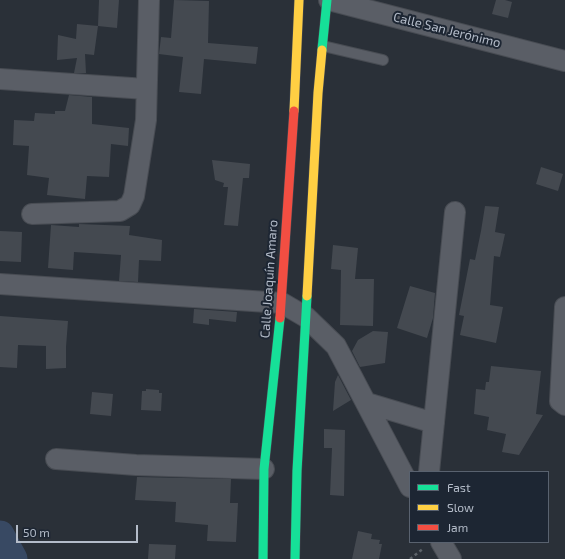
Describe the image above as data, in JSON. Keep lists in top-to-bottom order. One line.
{"streets":{"main road":["Calle Joaquín Amaro"],"street":["Calle San Jerónimo"]},"legend":["Fast","Slow","Jam"],"scale_bar":"50 m"}
